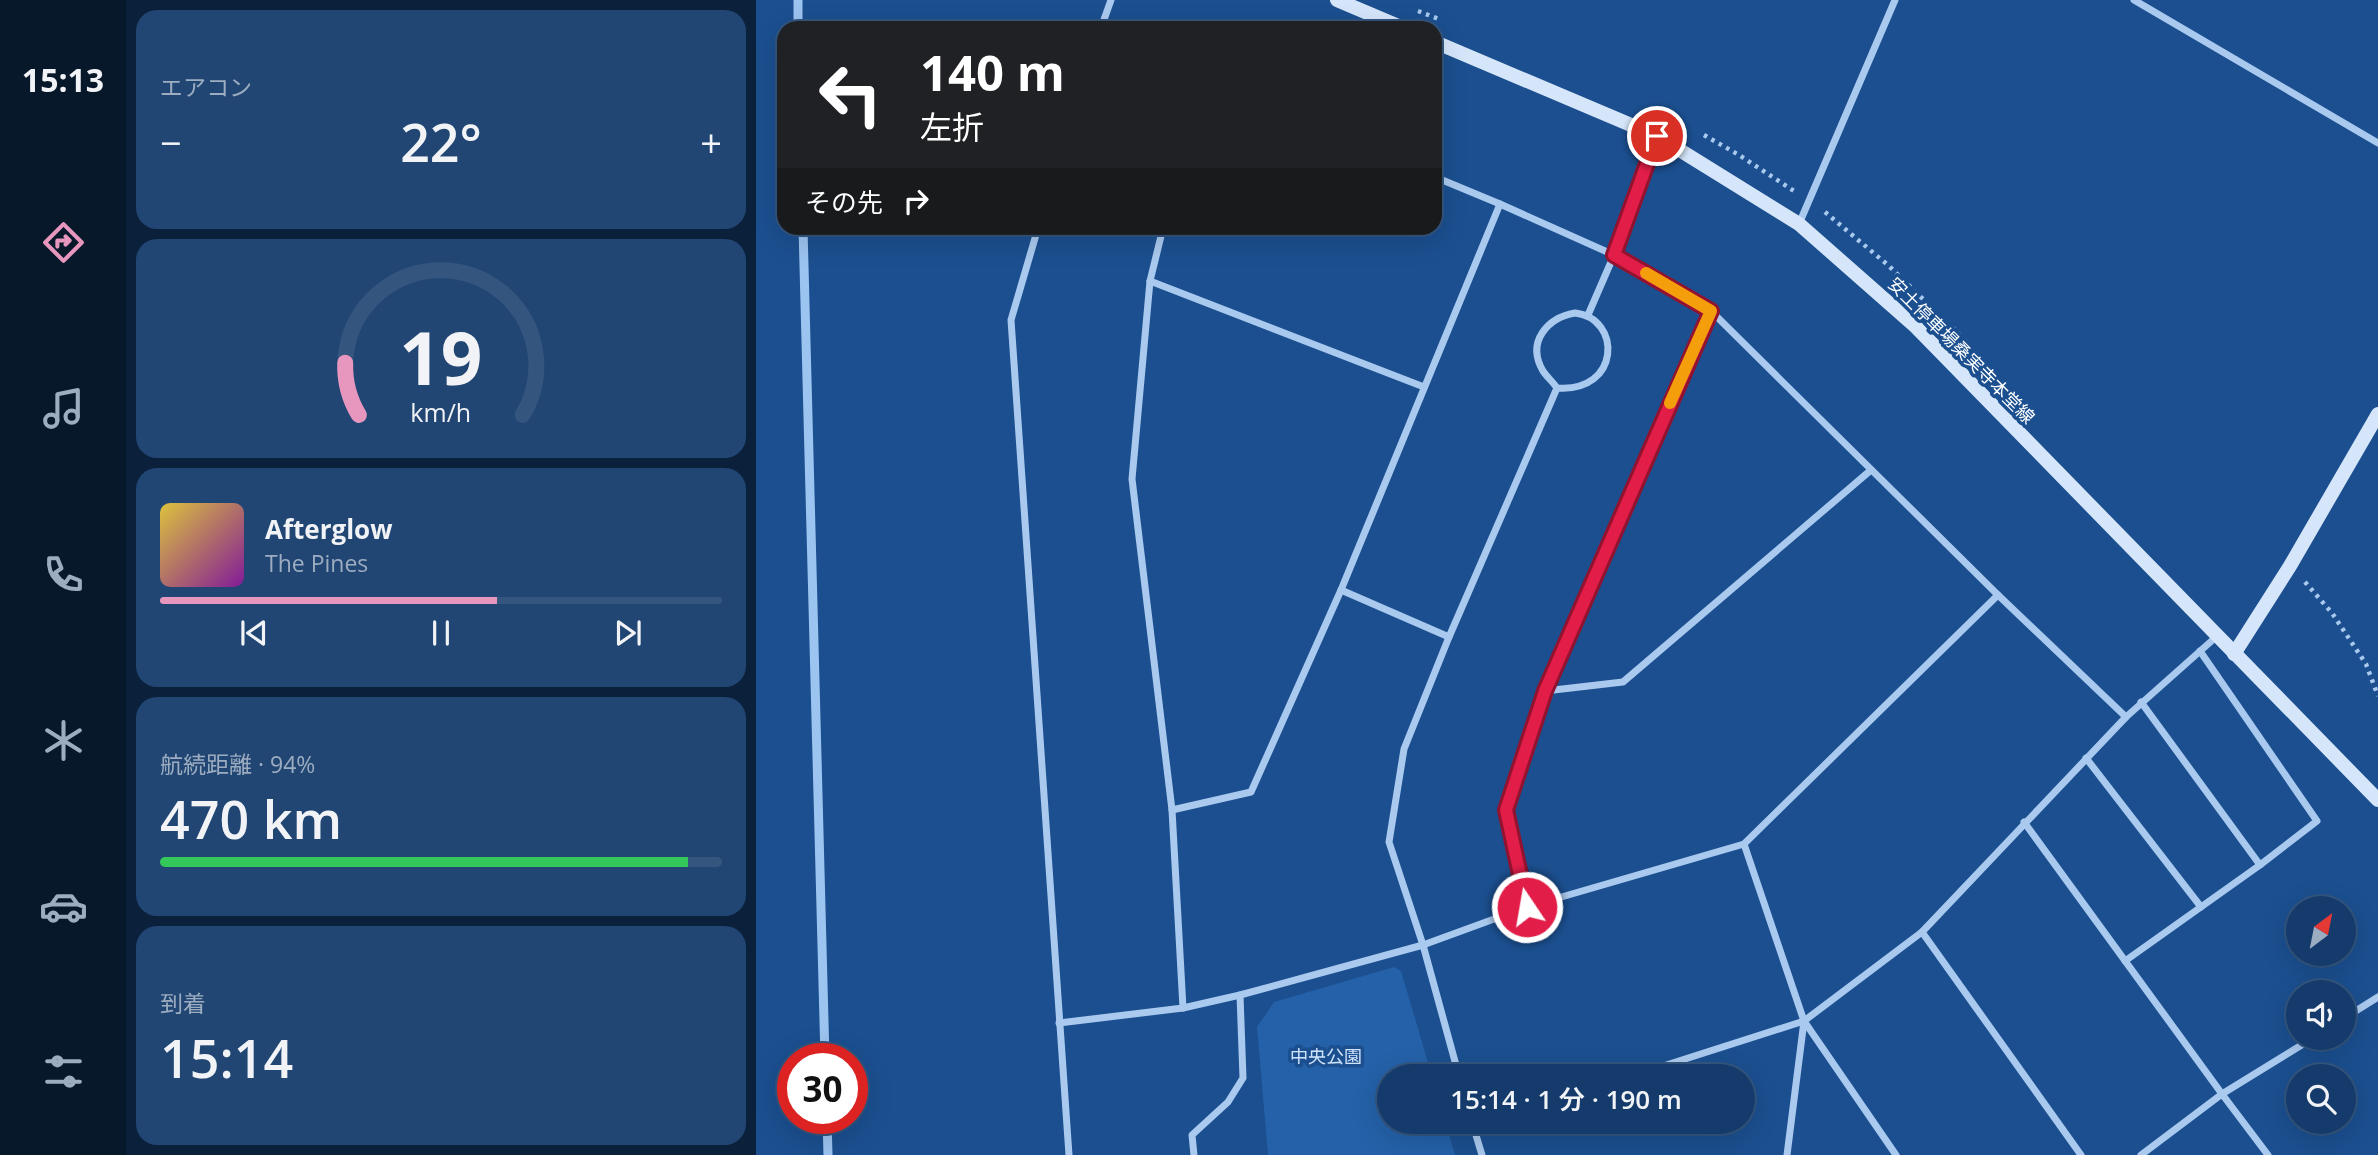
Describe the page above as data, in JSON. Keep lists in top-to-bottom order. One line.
{"streets":{"main road":["安土停車場桑実寺本堂線"]},"parks":["中央公園"],"north":"top right","page":{"tabs":"15:13","tile":["エアコン",["航続距離 · 94%","470 km"],["到着","15:14"]],"turn":["140 m","左折"],"heat":["−","22°","+"],"then":"その先","song":["Afterglow","The Pines"],"limit":"30","trip":"15:14 · 1 分 · 190 m","gauge":["19","km/h"]}}
